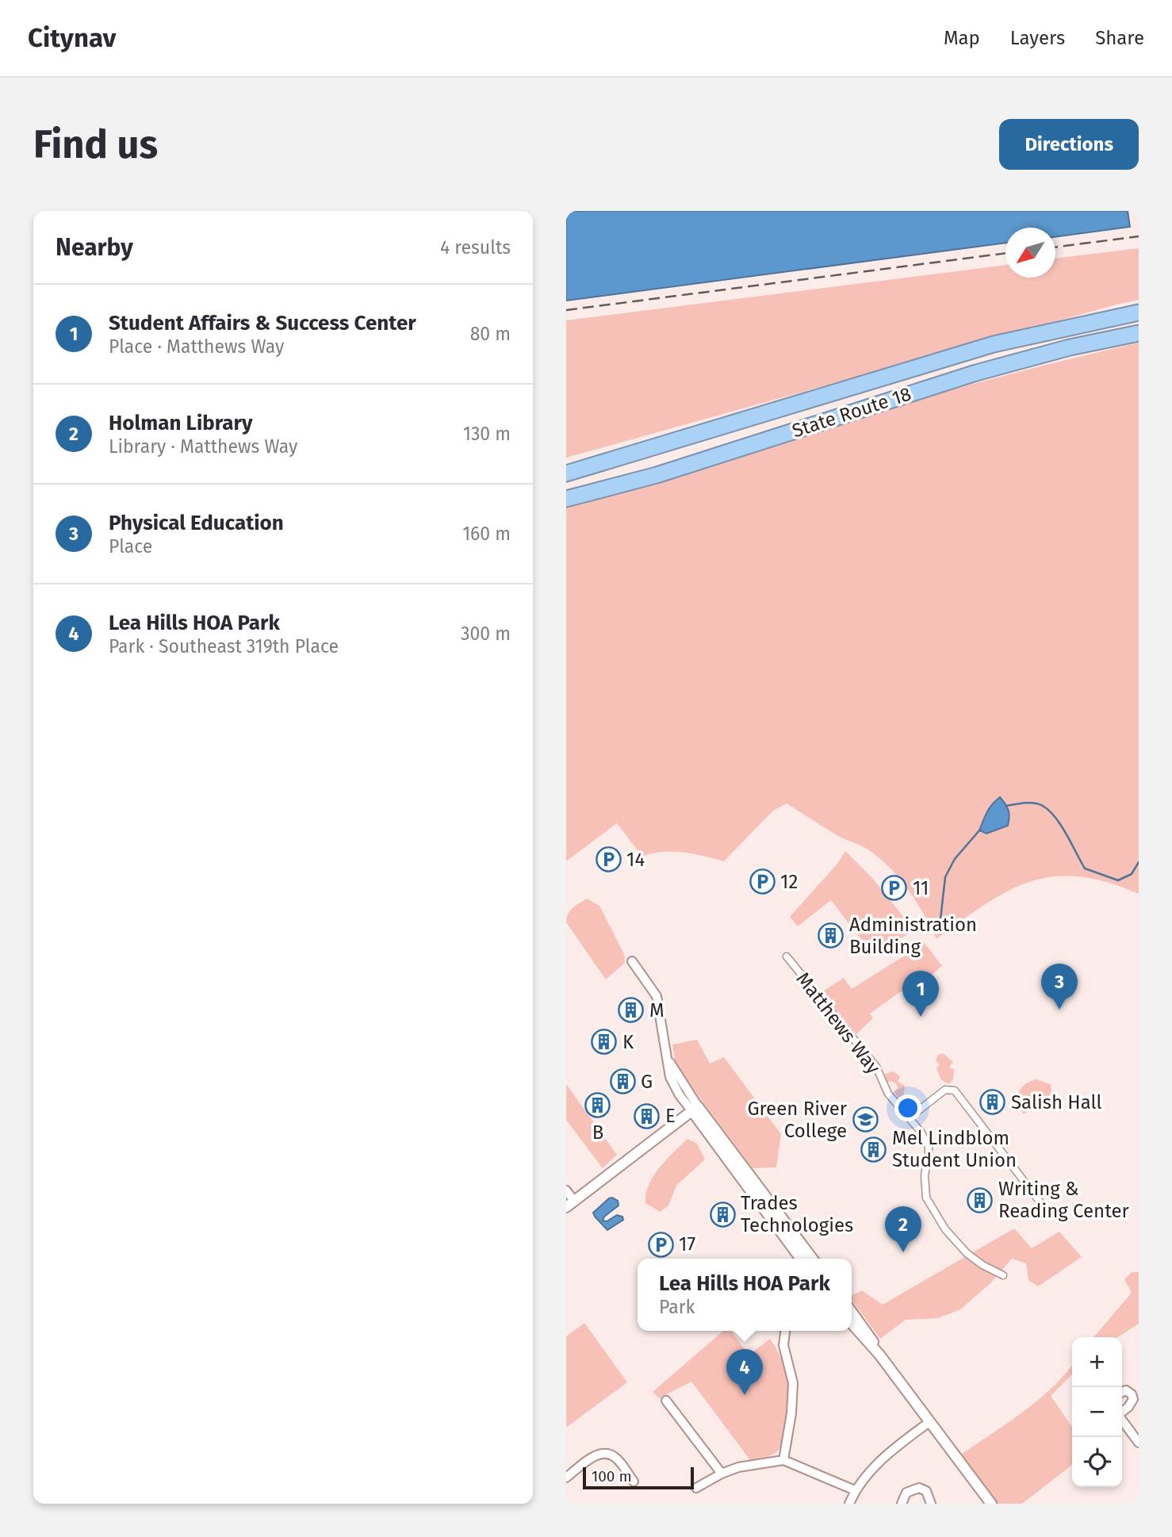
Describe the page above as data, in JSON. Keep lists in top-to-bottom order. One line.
{"streets":{"highway":["State Route 18"],"street":["Matthews Way"]},"places":{"parking":["14","12","11","17"],"building":["Administration Building","M","K","G","Salish Hall","B","E","Mel Lindblom Student Union","Writing & Reading Center","Trades Technologies"],"school or university":["Green River College"]},"scale_bar":"100 m","north":"bottom left","page":{"header":"Citynav","nav":["Map","Layers","Share"],"buttons":"Directions","title":"Find us","heading":["Nearby","4 results"],"list":[{"mark":"1","name":"Student Affairs & Success Center","note":"Place · Matthews Way","value":"80 m"},{"mark":"2","name":"Holman Library","note":"Library · Matthews Way","value":"130 m"},{"mark":"3","name":"Physical Education","note":"Place","value":"160 m"},{"mark":"4","name":"Lea Hills HOA Park","note":"Park · Southeast 319th Place","value":"300 m"}],"pins":["3","1","2","4"],"popup":["Lea Hills HOA Park","Park"],"map_buttons":["+","−"],"scale":"100 m"}}
